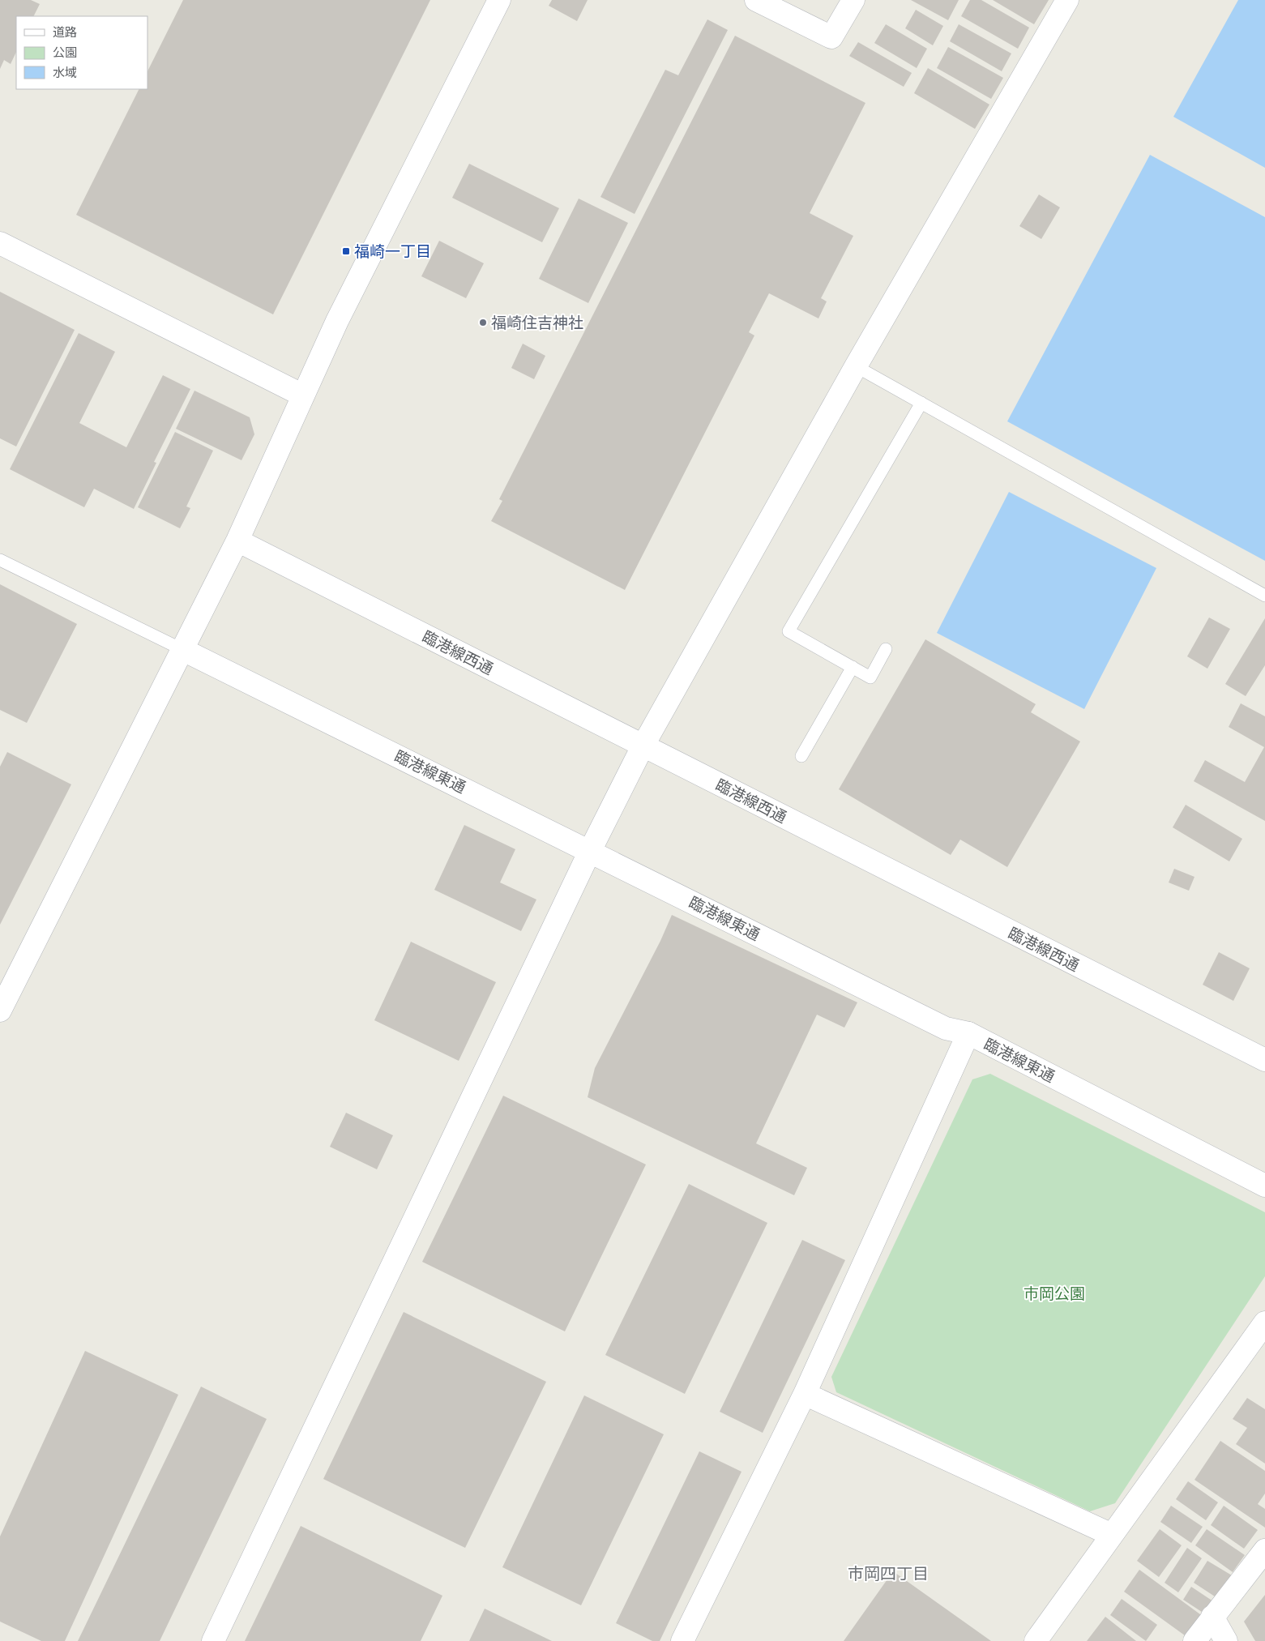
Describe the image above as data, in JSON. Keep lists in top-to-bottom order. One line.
{"streets":{"street":["臨港線西通","臨港線東通"]},"districts":["市岡四丁目"],"parks":["市岡公園"],"places":{"transit":["福崎一丁目"],"other":["福崎住吉神社"]},"legend":["道路","公園","水域"]}
